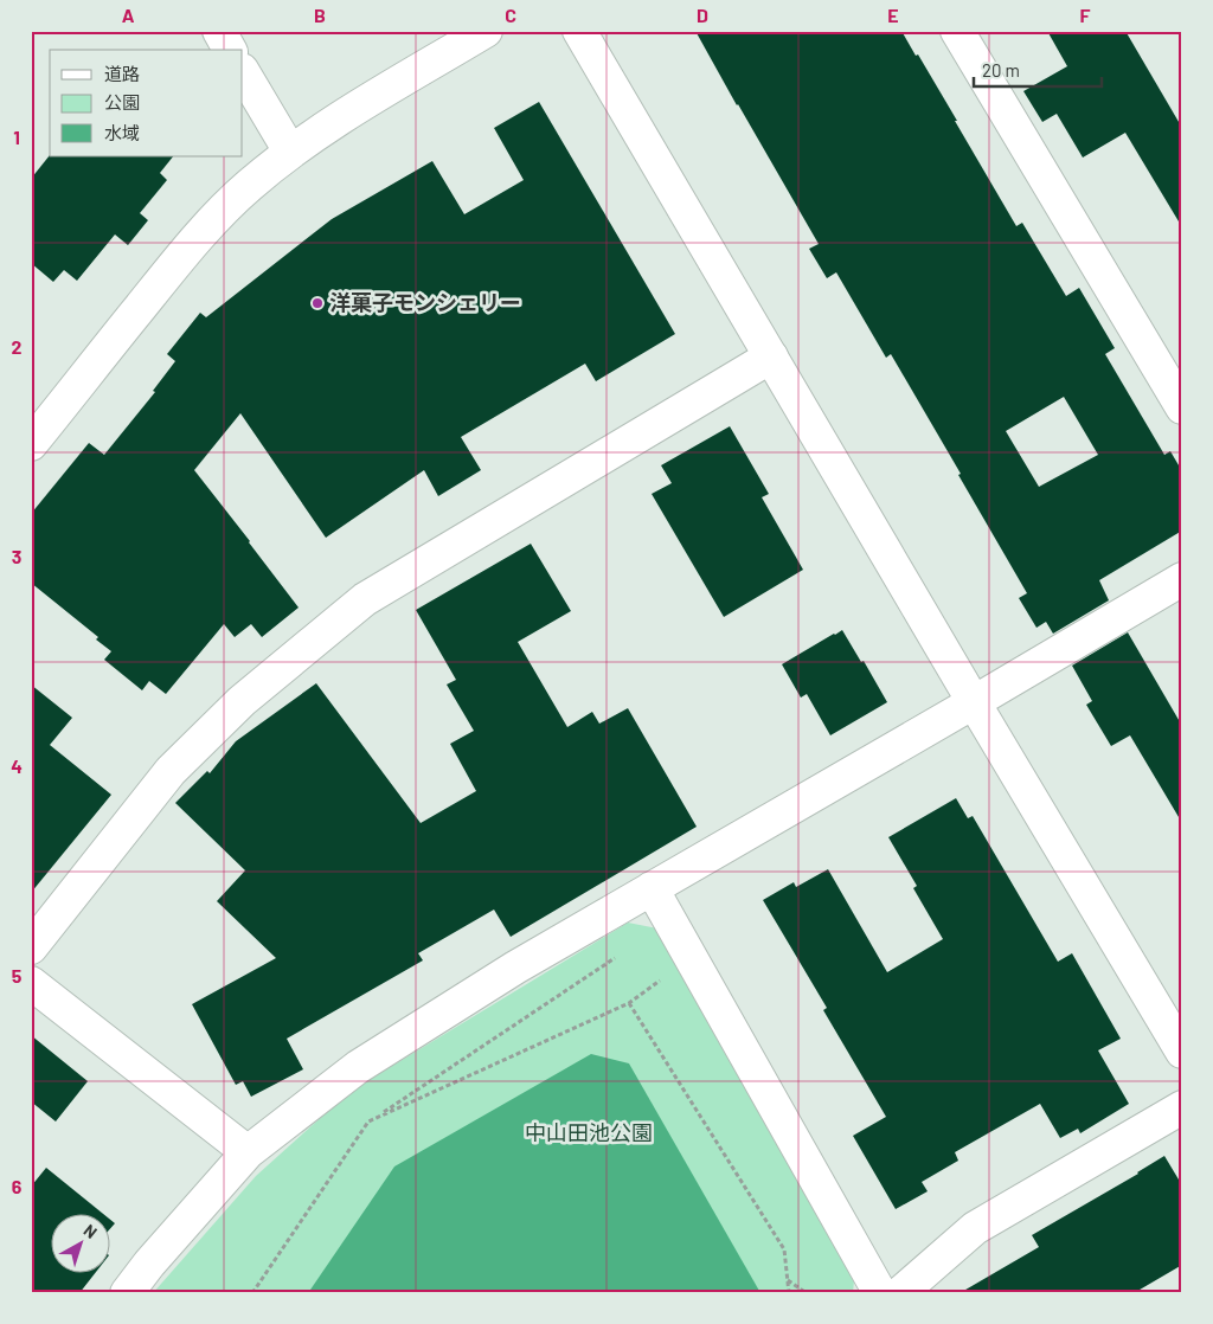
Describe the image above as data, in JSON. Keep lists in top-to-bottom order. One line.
{"parks":["中山田池公園"],"places":["洋菓子モンシェリー"],"legend":["道路","公園","水域"],"scale_bar":"20 m","north":"top right","grid":{"columns":["A","B","C","D","E","F"],"rows":["1","2","3","4","5","6"]}}
